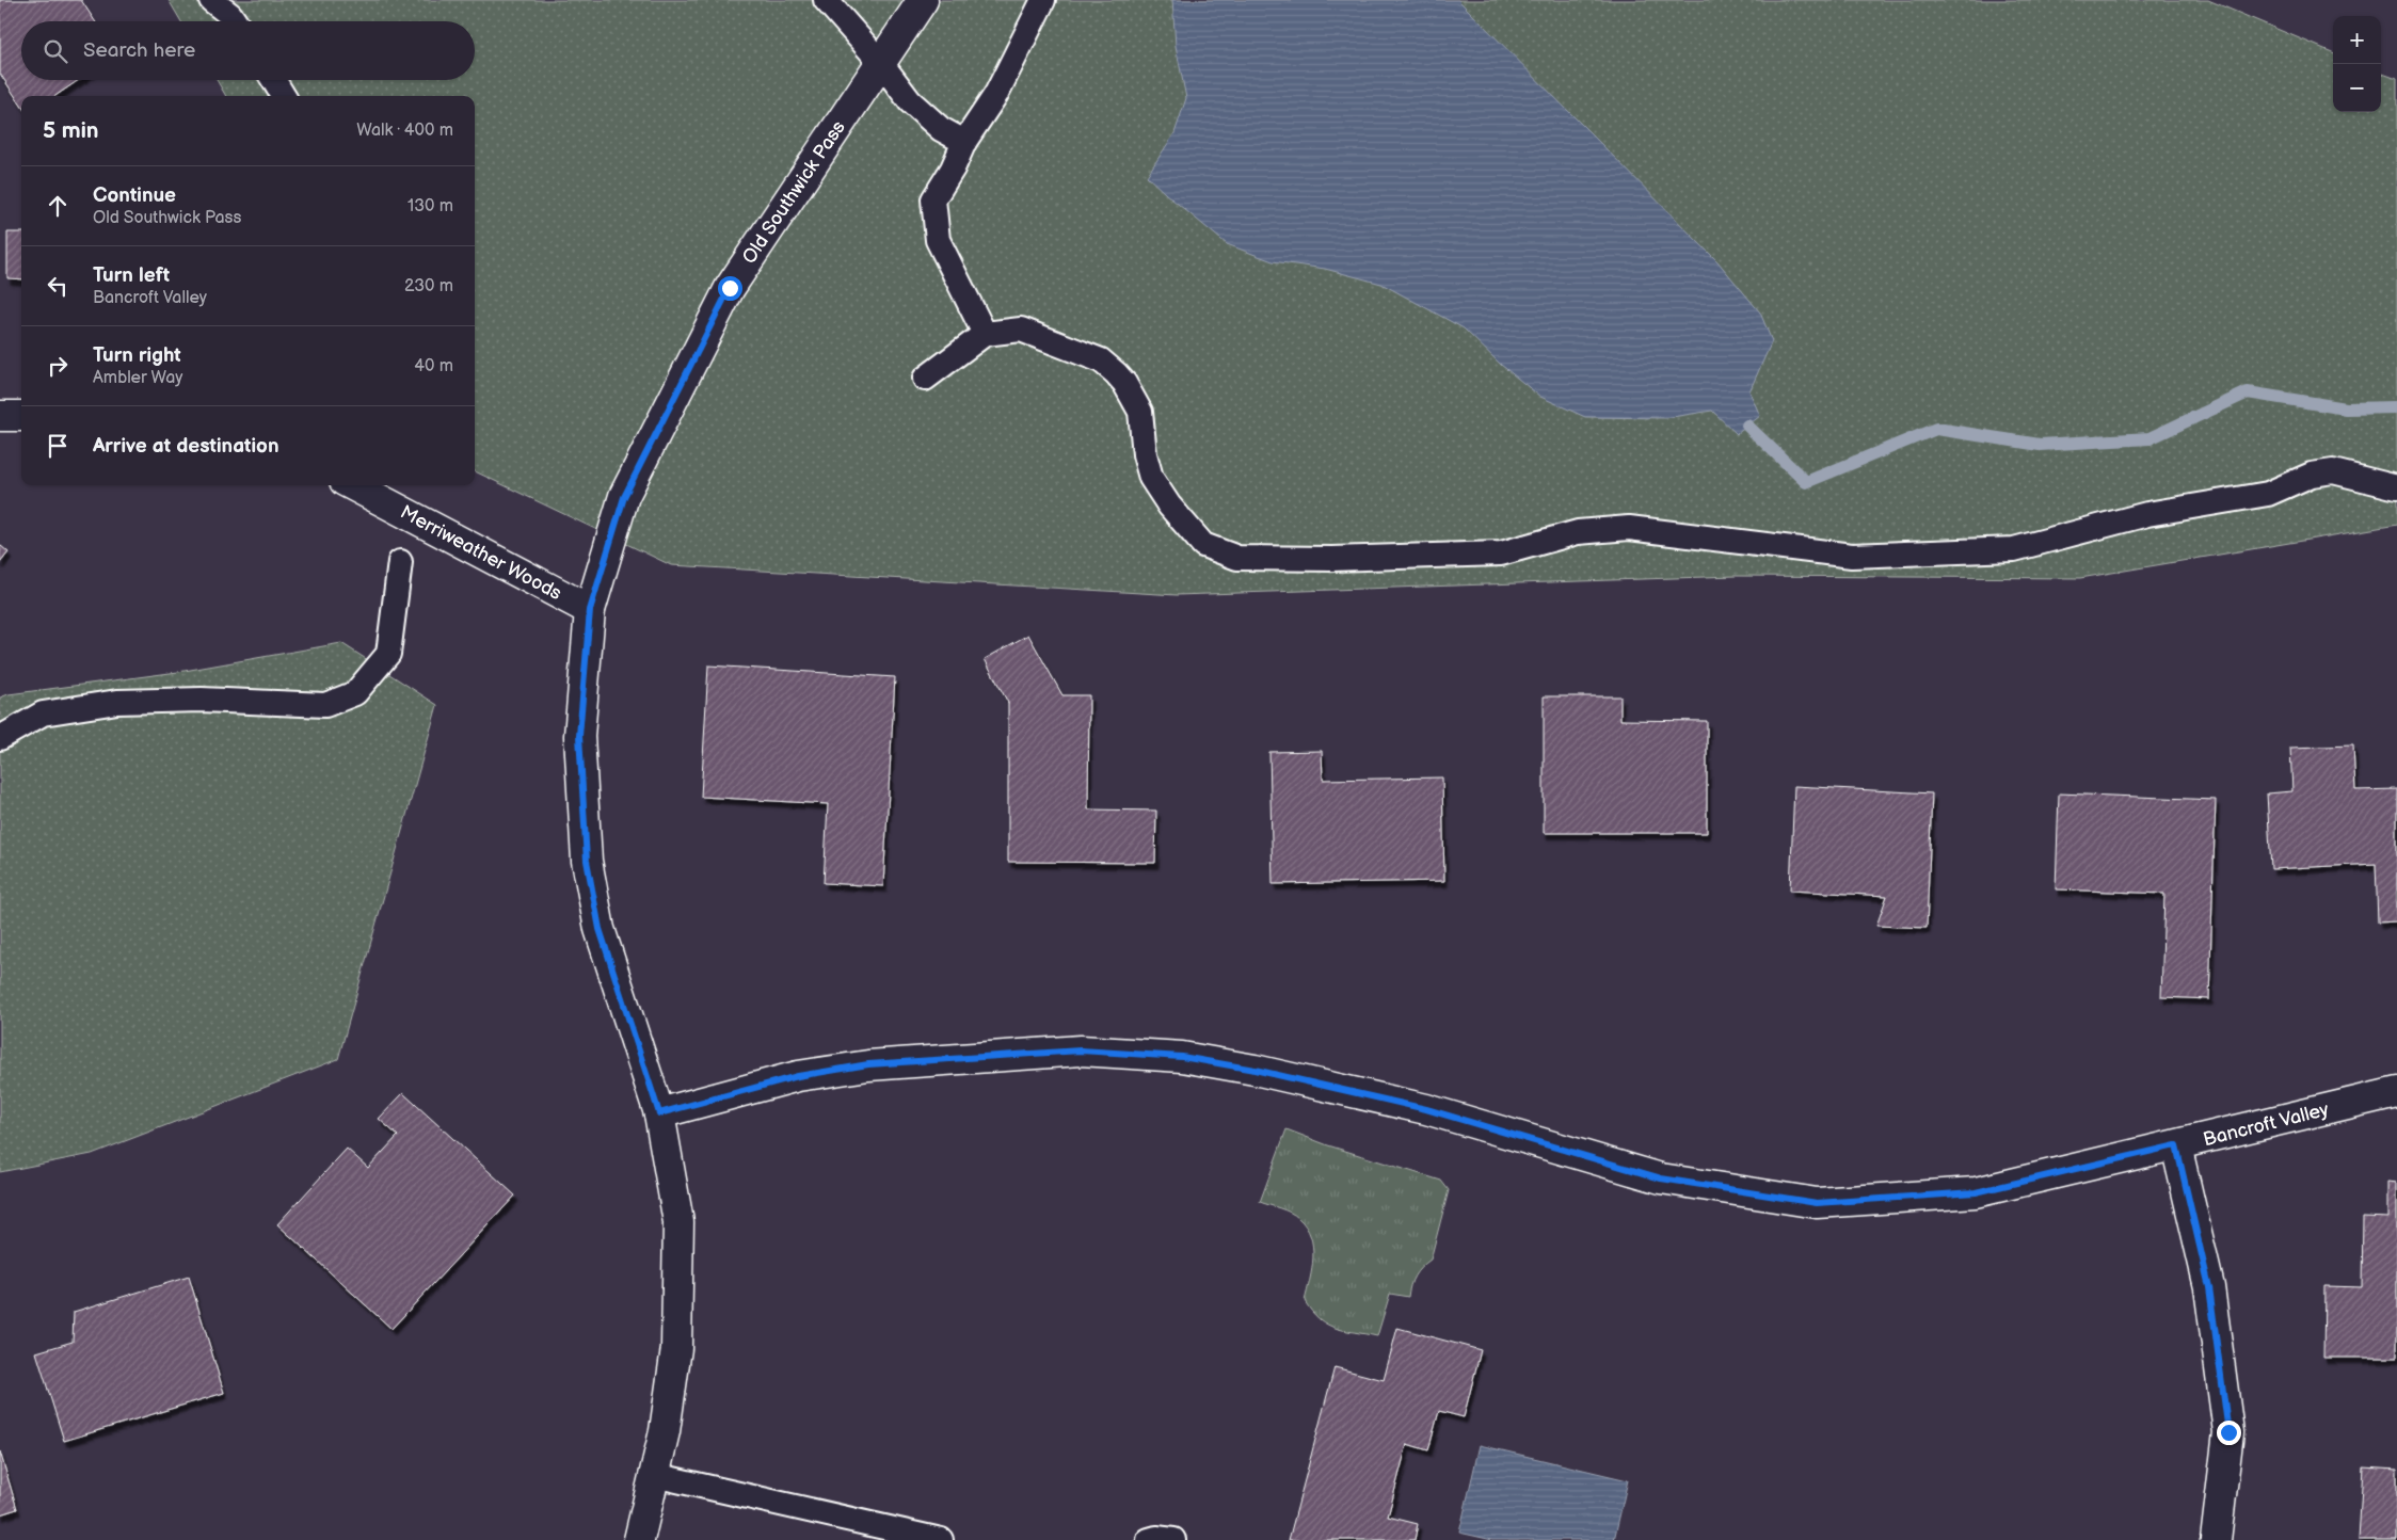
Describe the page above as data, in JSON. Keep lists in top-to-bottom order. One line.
{"streets":{"street":["Old Southwick Pass","Merriweather Woods","Bancroft Valley"]},"crossings":[["Old Southwick Pass","Merriweather Woods"],["Old Southwick Pass","Bancroft Valley"]],"page":{"map_buttons":["+","−"],"search":"Search here","heading":["5 min","Walk · 400 m"],"list":[["Continue","Old Southwick Pass","130 m"],["Turn left","Bancroft Valley","230 m"],["Turn right","Ambler Way","40 m"],"Arrive at destination"]}}
